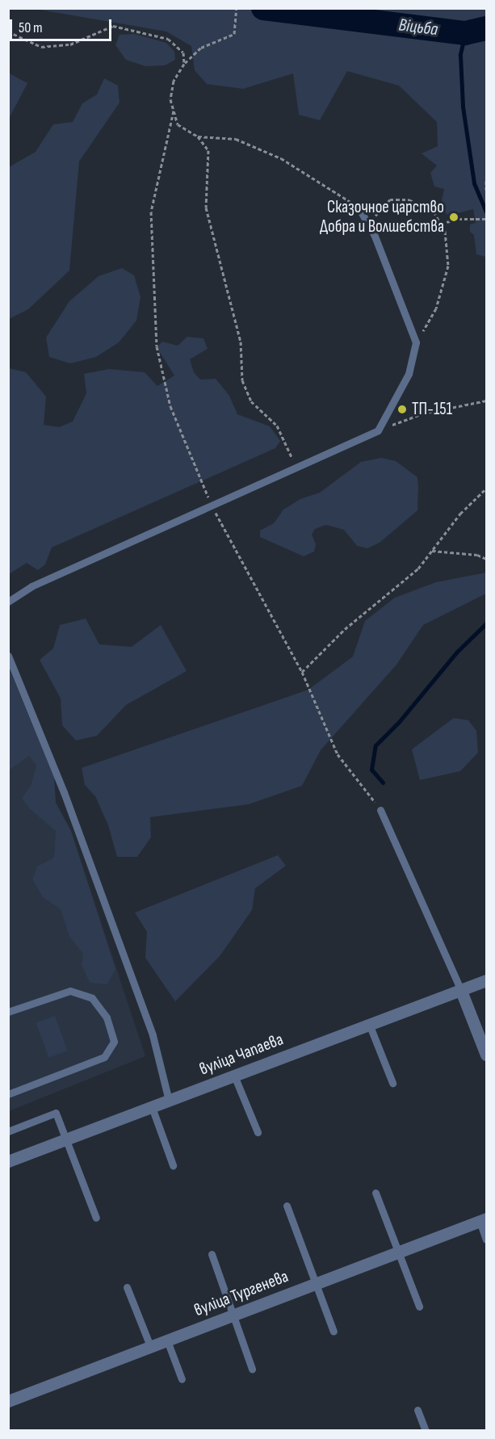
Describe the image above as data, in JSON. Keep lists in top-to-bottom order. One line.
{"streets":{"street":["вуліца Чапаева","вуліца Тургенева"]},"water":["Віцьба"],"places":["Сказочное царство Добра и Волшебства","ТП-151"],"scale_bar":"50 m"}
